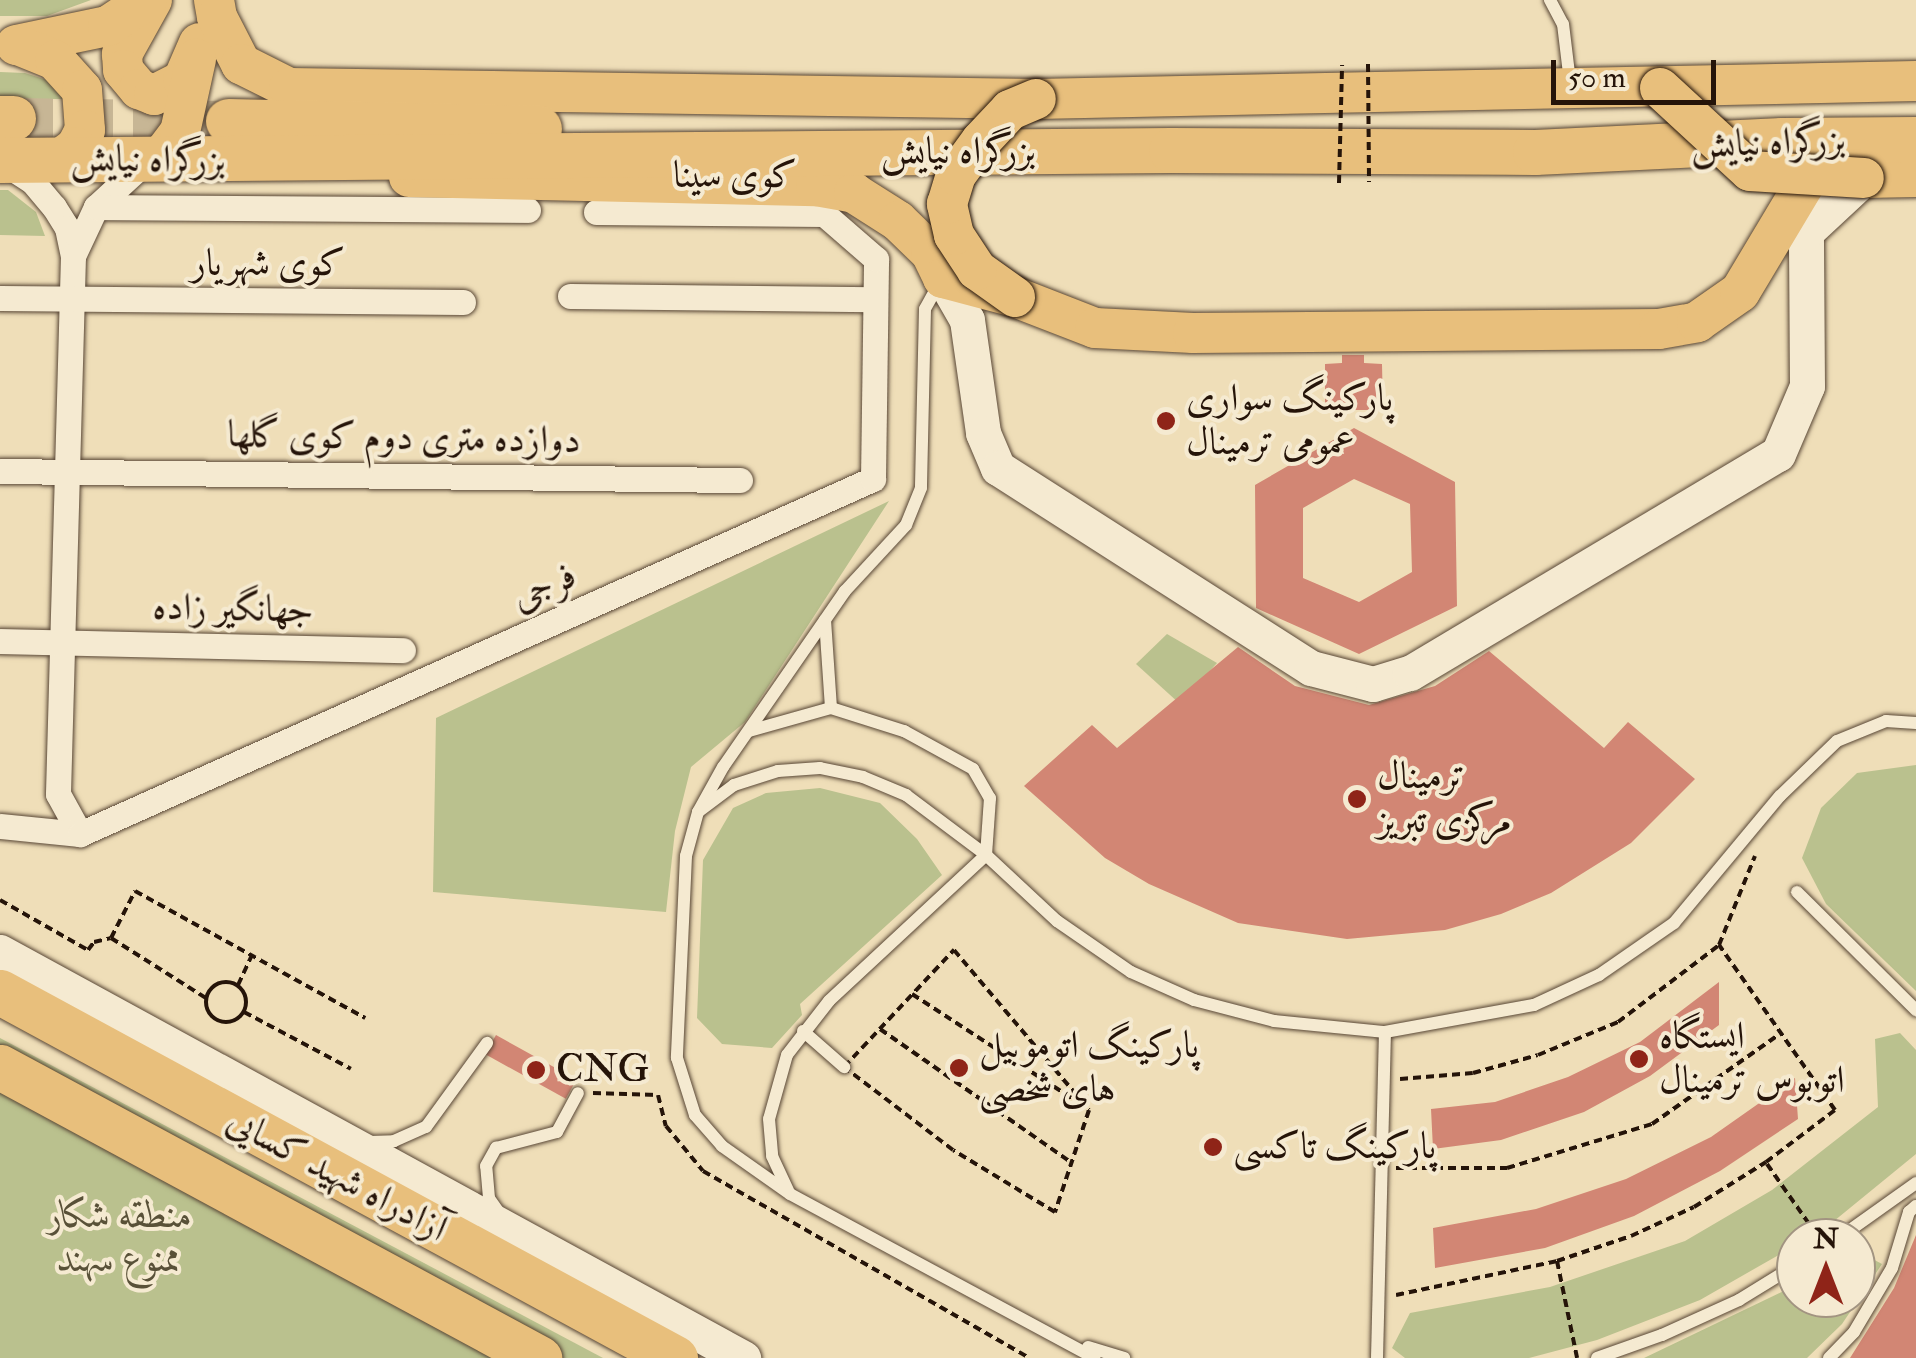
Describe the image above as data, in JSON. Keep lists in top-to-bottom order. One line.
{"streets":{"highway":["بزرگراه نیایش","آزادراه شهید کسایی"],"street":["کوی سینا","کوی شهریار","دوازده متری دوم کوی گلها","فرجی","جهانگیر زاده"]},"crossings":[["کوی سینا","فرجی"]],"parks":["منطقه شکار ممنوع سهند"],"places":["پارکینگ سواری عمومی ترمینال","ترمینال مرکزی تبریز","ایستگاه اتوبوس ترمینال","پارکینگ اتوموبیل های شخصی","CNG","پارکینگ تاکسی"],"scale_bar":"50 m","north":"top"}
